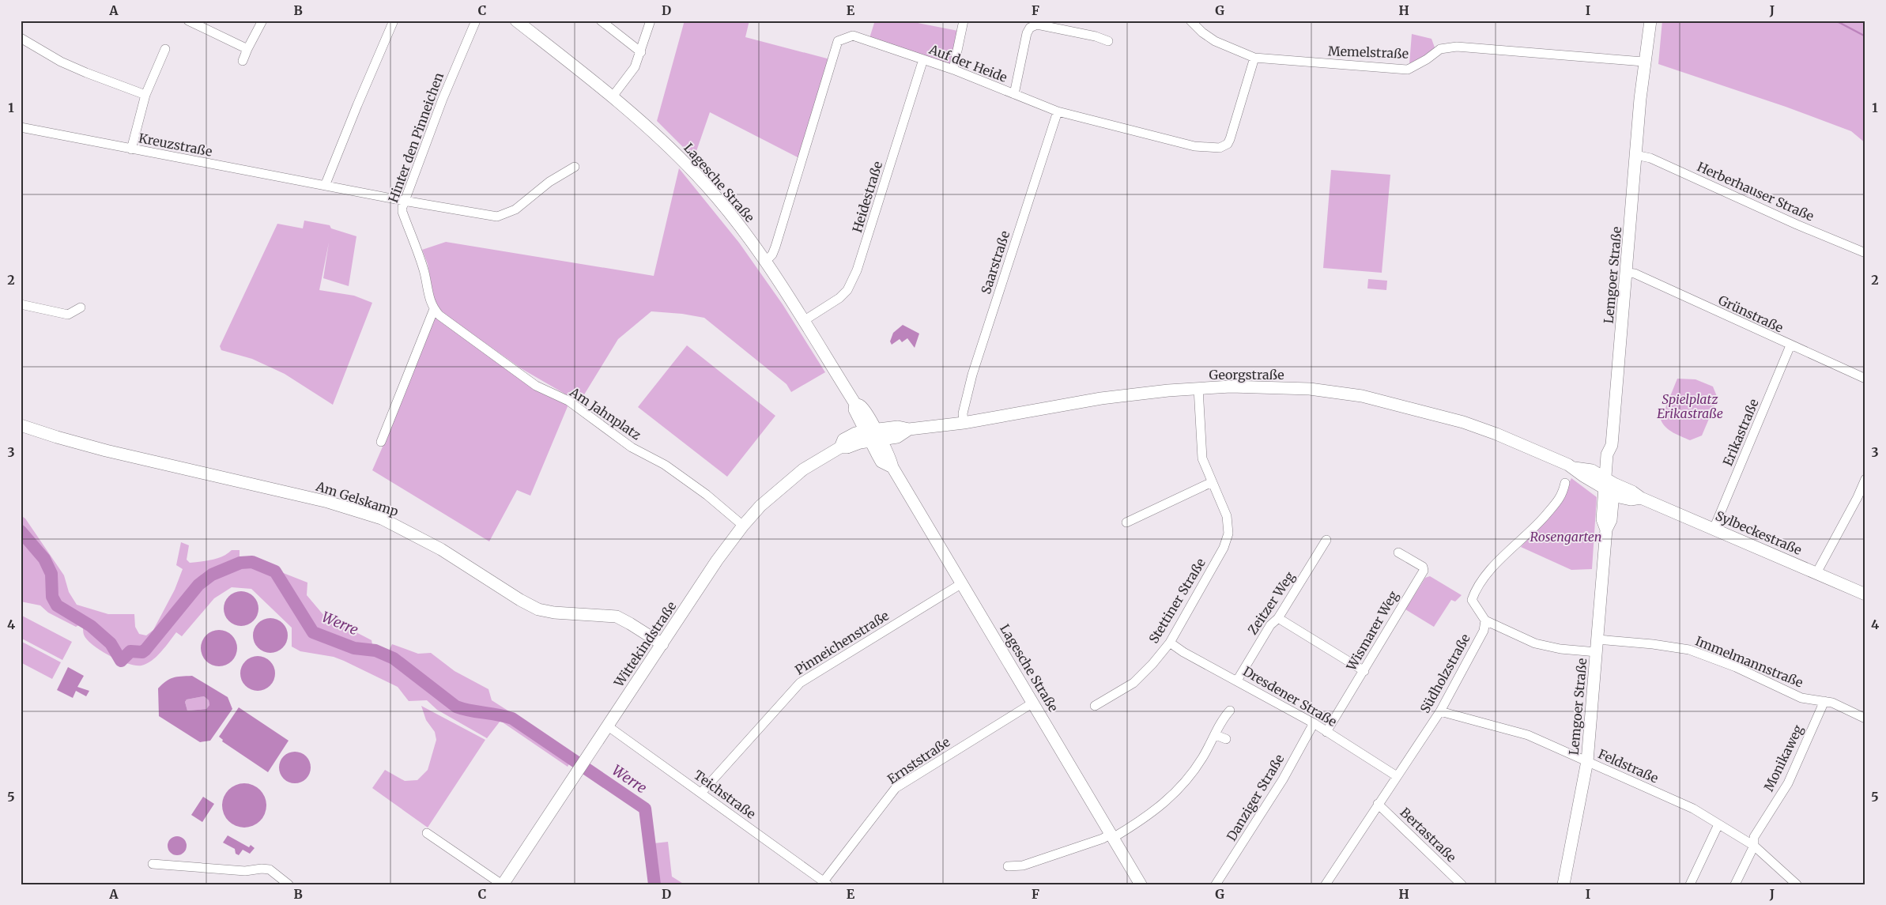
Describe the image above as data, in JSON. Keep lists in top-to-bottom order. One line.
{"streets":{"street":["Memelstraße","Auf der Heide","Hinter den Pinneichen","Kreuzstraße","Lagesche Straße","Herberhauser Straße","Heidestraße","Saarstraße","Lemgoer Straße","Grünstraße","Georgstraße","Am Jahnplatz","Erikastraße","Am Gelskamp","Sylbeckestraße","Stettiner Straße","Zeitzer Weg","Wismarer Weg","Pinneichenstraße","Wittekindstraße","Immelmannstraße","Südholzstraße","Dresdener Straße","Monikaweg","Ernststraße","Feldstraße","Teichstraße","Danziger Straße","Bertastraße"]},"crossings":[["Memelstraße","Auf der Heide"],["Memelstraße","Lemgoer Straße"],["Auf der Heide","Lagesche Straße"],["Auf der Heide","Heidestraße"],["Auf der Heide","Saarstraße"],["Hinter den Pinneichen","Kreuzstraße"],["Hinter den Pinneichen","Am Jahnplatz"],["Lagesche Straße","Heidestraße"],["Lagesche Straße","Georgstraße"],["Lagesche Straße","Pinneichenstraße"],["Lagesche Straße","Wittekindstraße"],["Lagesche Straße","Ernststraße"],["Herberhauser Straße","Lemgoer Straße"],["Saarstraße","Georgstraße"],["Lemgoer Straße","Grünstraße"],["Lemgoer Straße","Georgstraße"],["Lemgoer Straße","Sylbeckestraße"],["Lemgoer Straße","Immelmannstraße"],["Lemgoer Straße","Feldstraße"],["Grünstraße","Erikastraße"],["Georgstraße","Sylbeckestraße"],["Georgstraße","Stettiner Straße"],["Georgstraße","Wittekindstraße"],["Am Jahnplatz","Wittekindstraße"],["Erikastraße","Sylbeckestraße"],["Am Gelskamp","Wittekindstraße"],["Stettiner Straße","Dresdener Straße"],["Zeitzer Weg","Dresdener Straße"],["Wismarer Weg","Dresdener Straße"],["Pinneichenstraße","Teichstraße"],["Wittekindstraße","Teichstraße"],["Immelmannstraße","Monikaweg"],["Südholzstraße","Dresdener Straße"],["Südholzstraße","Feldstraße"],["Südholzstraße","Bertastraße"],["Dresdener Straße","Danziger Straße"],["Monikaweg","Feldstraße"],["Ernststraße","Teichstraße"]],"water":["Werre"],"parks":["Spielplatz Erikastraße","Rosengarten"],"grid":{"columns":["A","B","C","D","E","F","G","H","I","J"],"rows":["1","2","3","4","5"]}}
